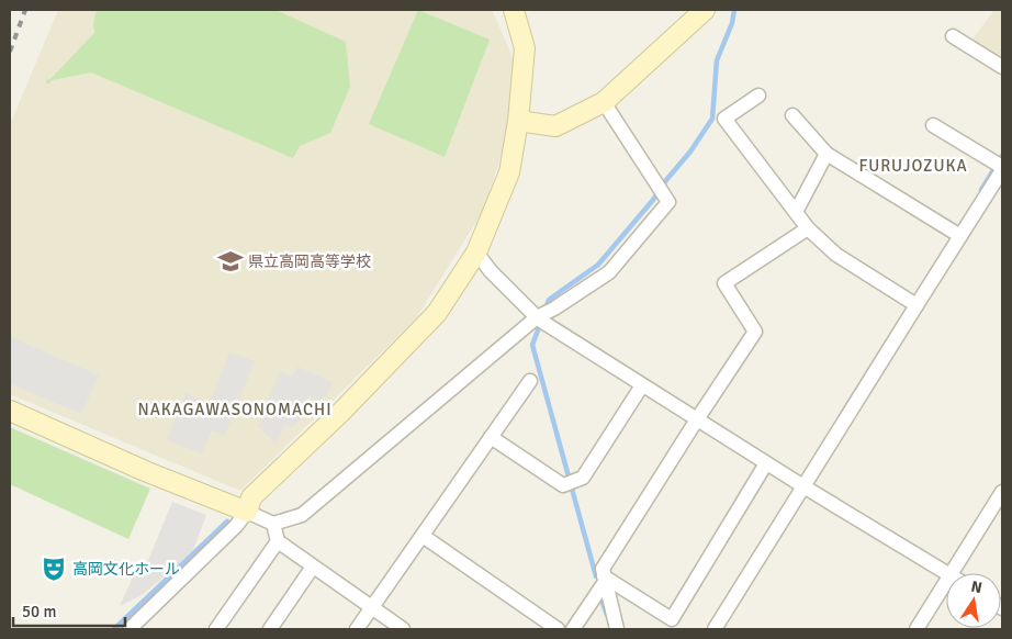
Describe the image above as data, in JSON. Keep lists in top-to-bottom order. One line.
{"districts":["FURUJOZUKA","NAKAGAWASONOMACHI"],"places":{"school or university":["県立高岡高等学校"],"theatre":["高岡文化ホール"]},"scale_bar":"50 m","north":"top"}
